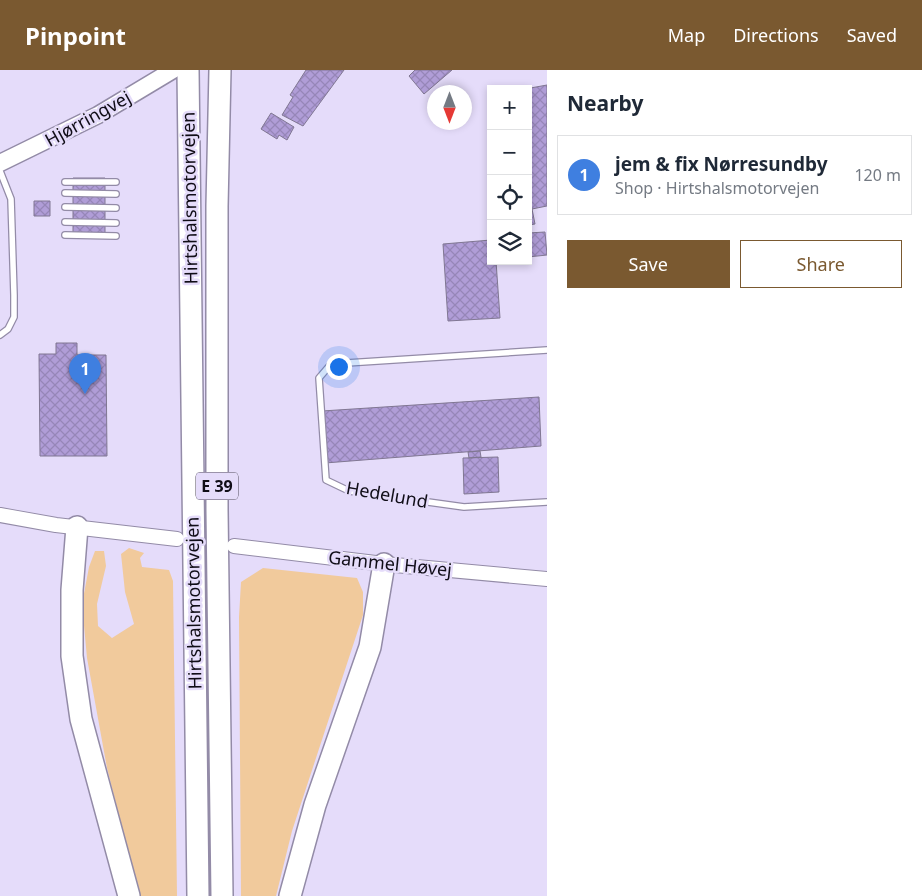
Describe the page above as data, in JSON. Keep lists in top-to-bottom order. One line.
{"streets":{"highway":["Hirtshalsmotorvejen","E 39"],"main road":["Hjørringvej"],"street":["Gammel Høvej"],"lane":["Hedelund"]},"north":"bottom","page":{"header":"Pinpoint","nav":["Map","Directions","Saved"],"heading":"Nearby","map_buttons":["+","−"],"list":[{"mark":"1","name":"jem & fix Nørresundby","note":"Shop · Hirtshalsmotorvejen","value":"120 m"}],"buttons":["Save","Share"],"pins":"1"}}
